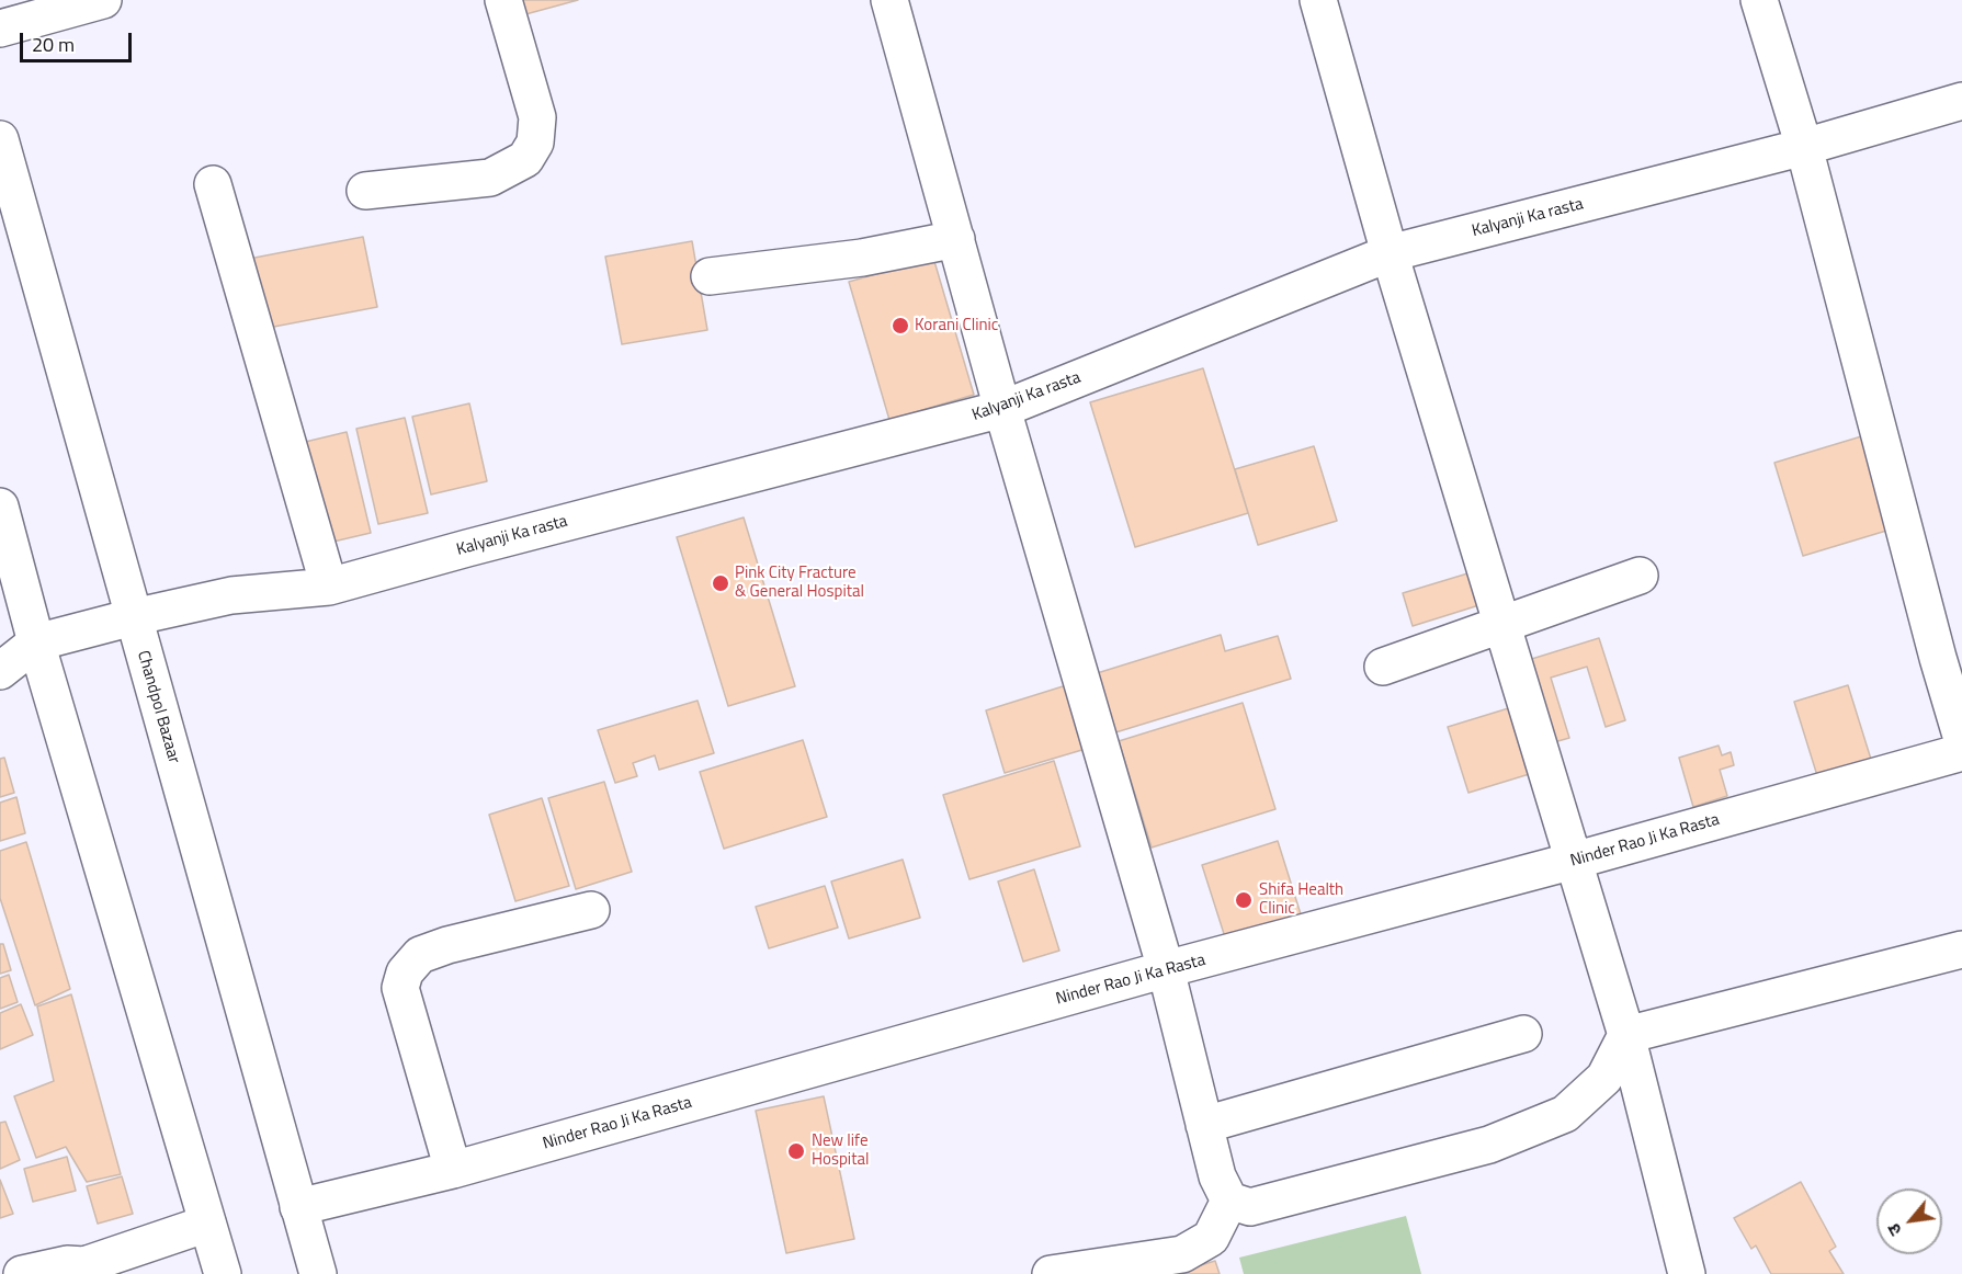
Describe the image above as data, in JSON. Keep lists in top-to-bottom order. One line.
{"streets":{"street":["Kalyanji Ka rasta","Chandpol Bazaar","Ninder Rao Ji Ka Rasta"]},"crossings":[["Kalyanji Ka rasta","Chandpol Bazaar"],["Chandpol Bazaar","Ninder Rao Ji Ka Rasta"]],"places":["Korani Clinic","Pink City Fracture & General Hospital","Shifa Health Clinic","New life Hospital"],"scale_bar":"20 m","north":"bottom left"}
